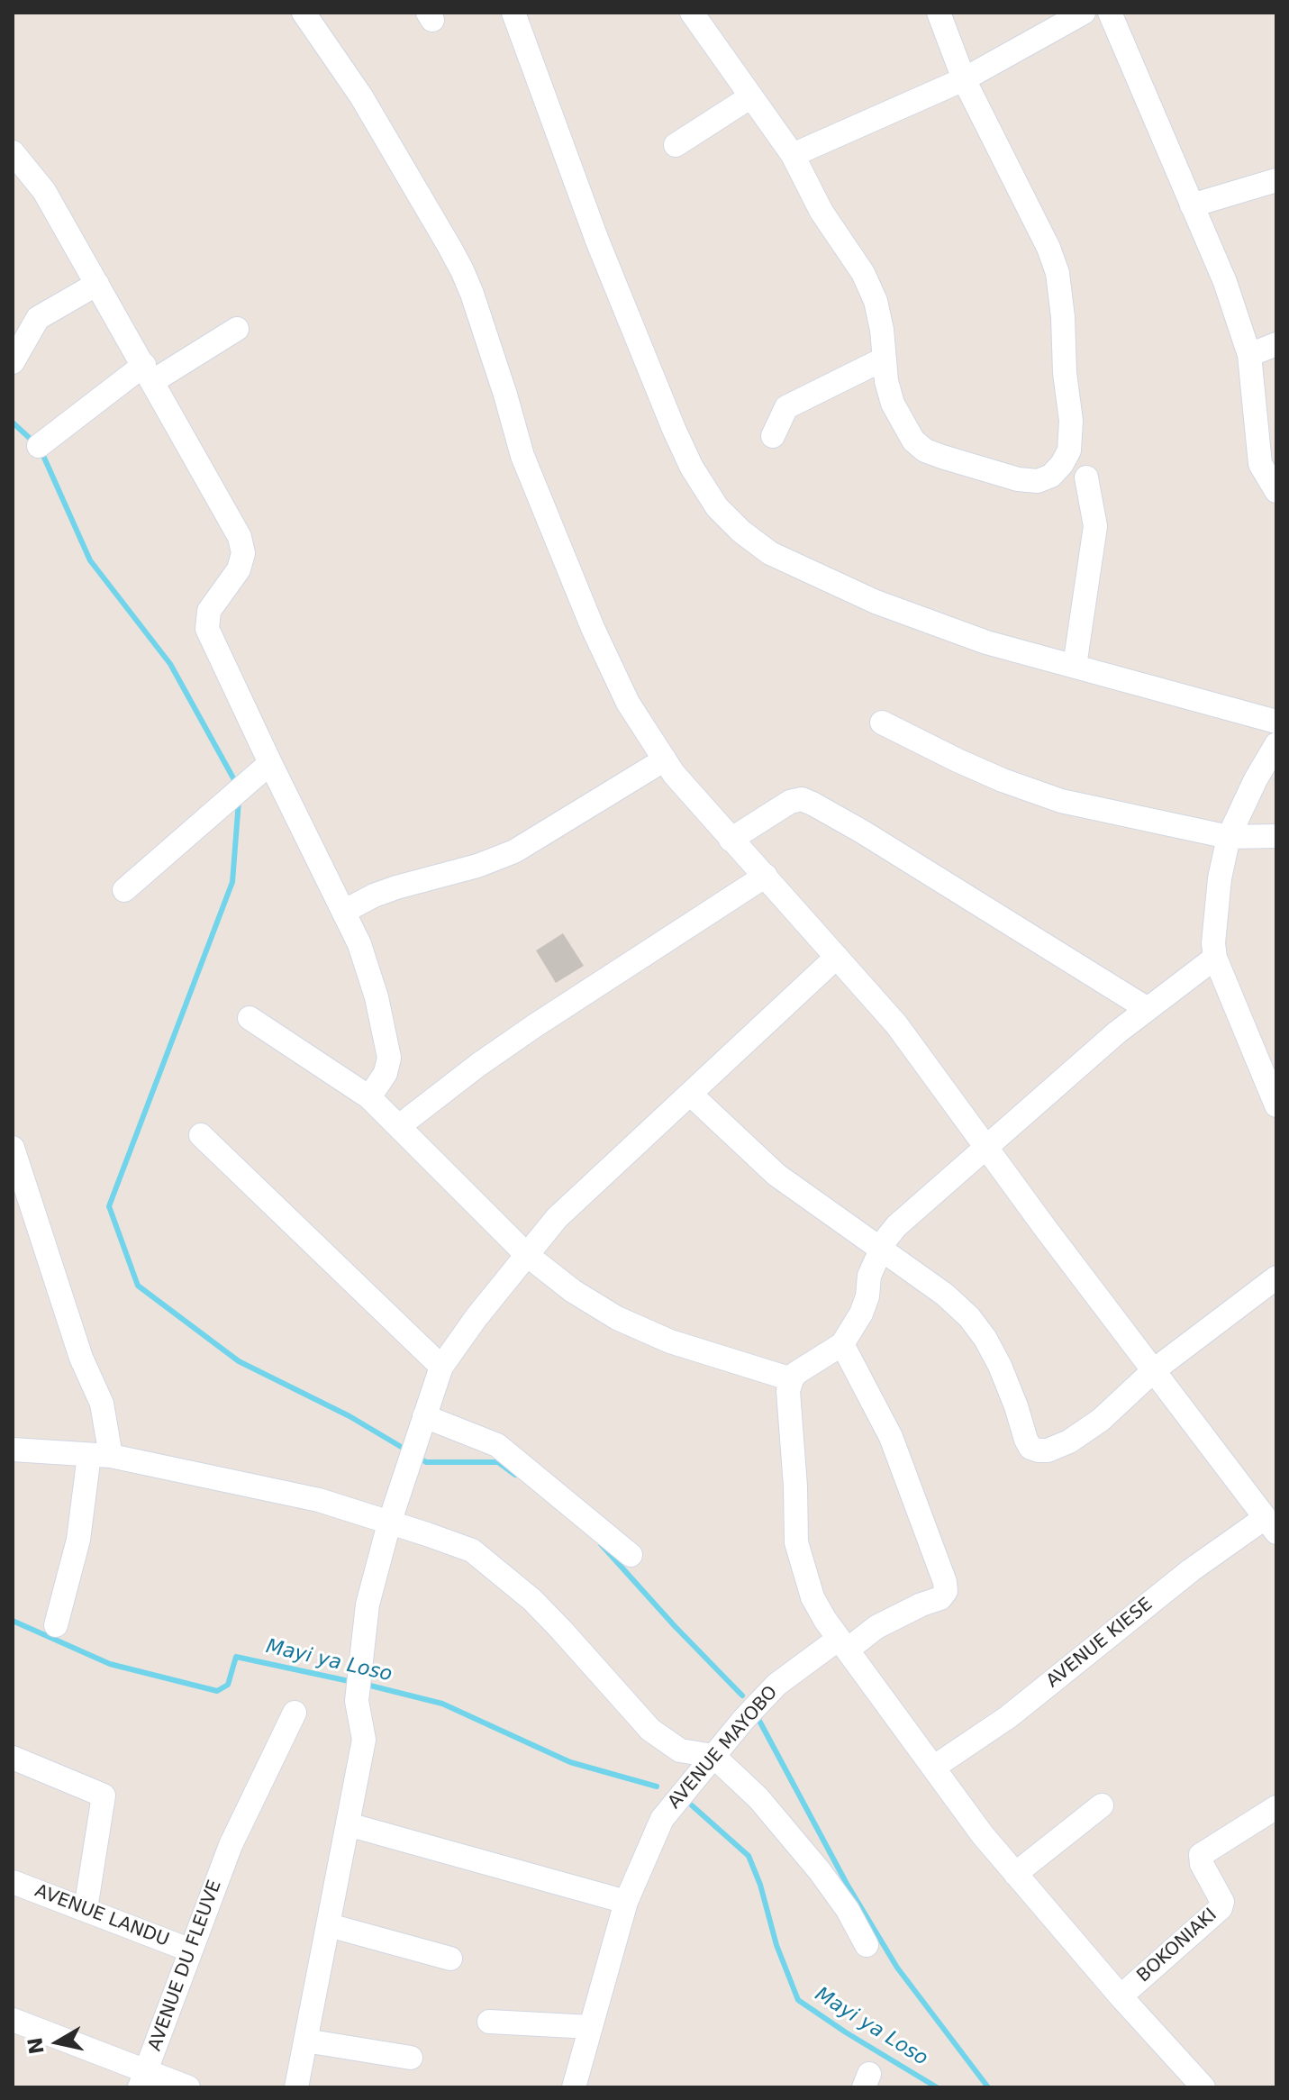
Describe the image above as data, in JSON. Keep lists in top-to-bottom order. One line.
{"streets":{"street":["AVENUE KIESE","AVENUE MAYOBO","AVENUE LANDU","BOKONIAKI","AVENUE DU FLEUVE"]},"crossings":[["AVENUE LANDU","AVENUE DU FLEUVE"]],"water":["Mayi ya Loso"],"north":"left"}
